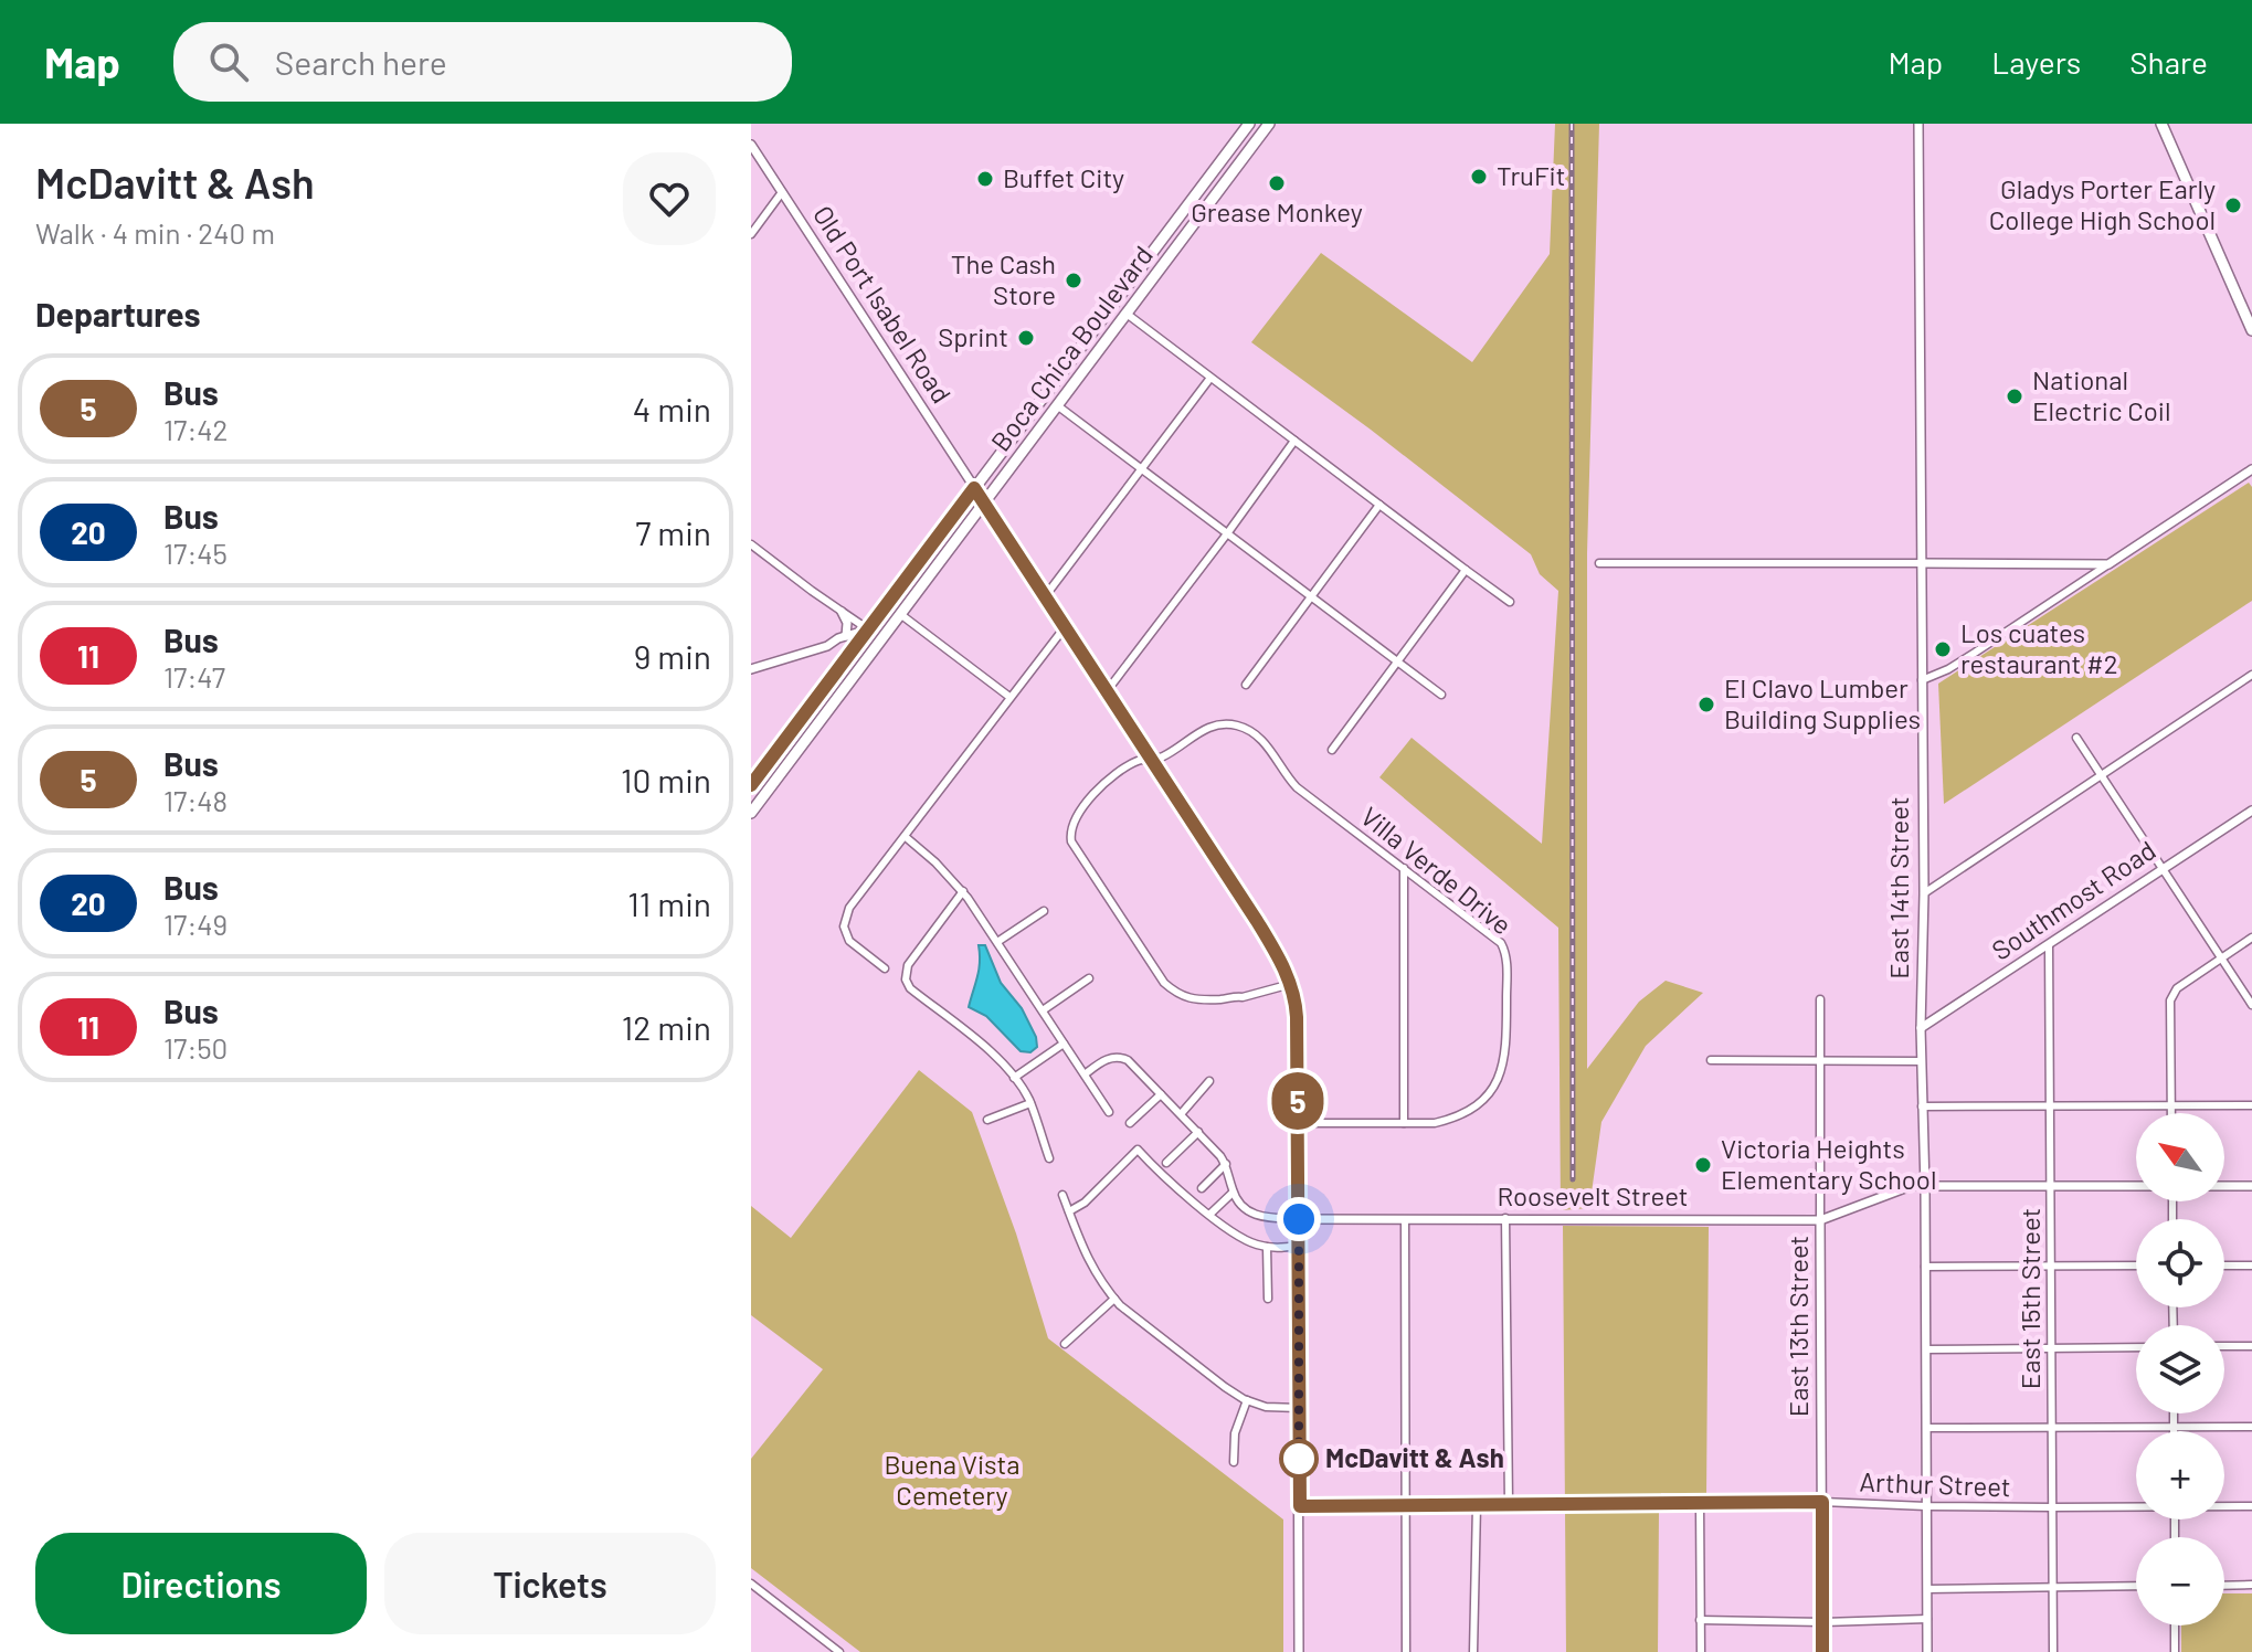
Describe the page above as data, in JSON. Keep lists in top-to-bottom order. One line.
{"streets":{"main road":["Boca Chica Boulevard"],"street":["Old Port Isabel Road","Villa Verde Drive","East 14th Street","Southmost Road","Roosevelt Street","East 15th Street","East 13th Street","Arthur Street"]},"crossings":[["Old Port Isabel Road","Boca Chica Boulevard"],["Old Port Isabel Road","Villa Verde Drive"],["Old Port Isabel Road","Roosevelt Street"],["Old Port Isabel Road","Arthur Street"],["East 14th Street","Southmost Road"],["East 14th Street","Roosevelt Street"],["East 14th Street","Arthur Street"],["Southmost Road","East 15th Street"],["Roosevelt Street","East 15th Street"],["Roosevelt Street","East 13th Street"],["East 15th Street","Arthur Street"],["East 13th Street","Arthur Street"]],"parks":["Buena Vista Cemetery"],"places":["TruFit","Buffet City","Grease Monkey","Gladys Porter Early College High School","The Cash Store","Sprint","National Electric Coil","Los cuates restaurant #2","El Clavo Lumber Building Supplies","Victoria Heights Elementary School","McDavitt & Ash"],"lines":["bus line 5"],"north":"top left","page":{"header":"Map","search":"Search here","nav":["Map","Layers","Share"],"heading":[["McDavitt & Ash","Walk · 4 min · 240 m"],"Departures"],"on_map":"5","list":[{"mark":"5","name":"Bus","note":"17:42","value":"4 min"},{"mark":"20","name":"Bus","note":"17:45","value":"7 min"},{"mark":"11","name":"Bus","note":"17:47","value":"9 min"},{"mark":"5","name":"Bus","note":"17:48","value":"10 min"},{"mark":"20","name":"Bus","note":"17:49","value":"11 min"},{"mark":"11","name":"Bus","note":"17:50","value":"12 min"}],"map_buttons":["+","−"],"buttons":["Directions","Tickets"]}}
